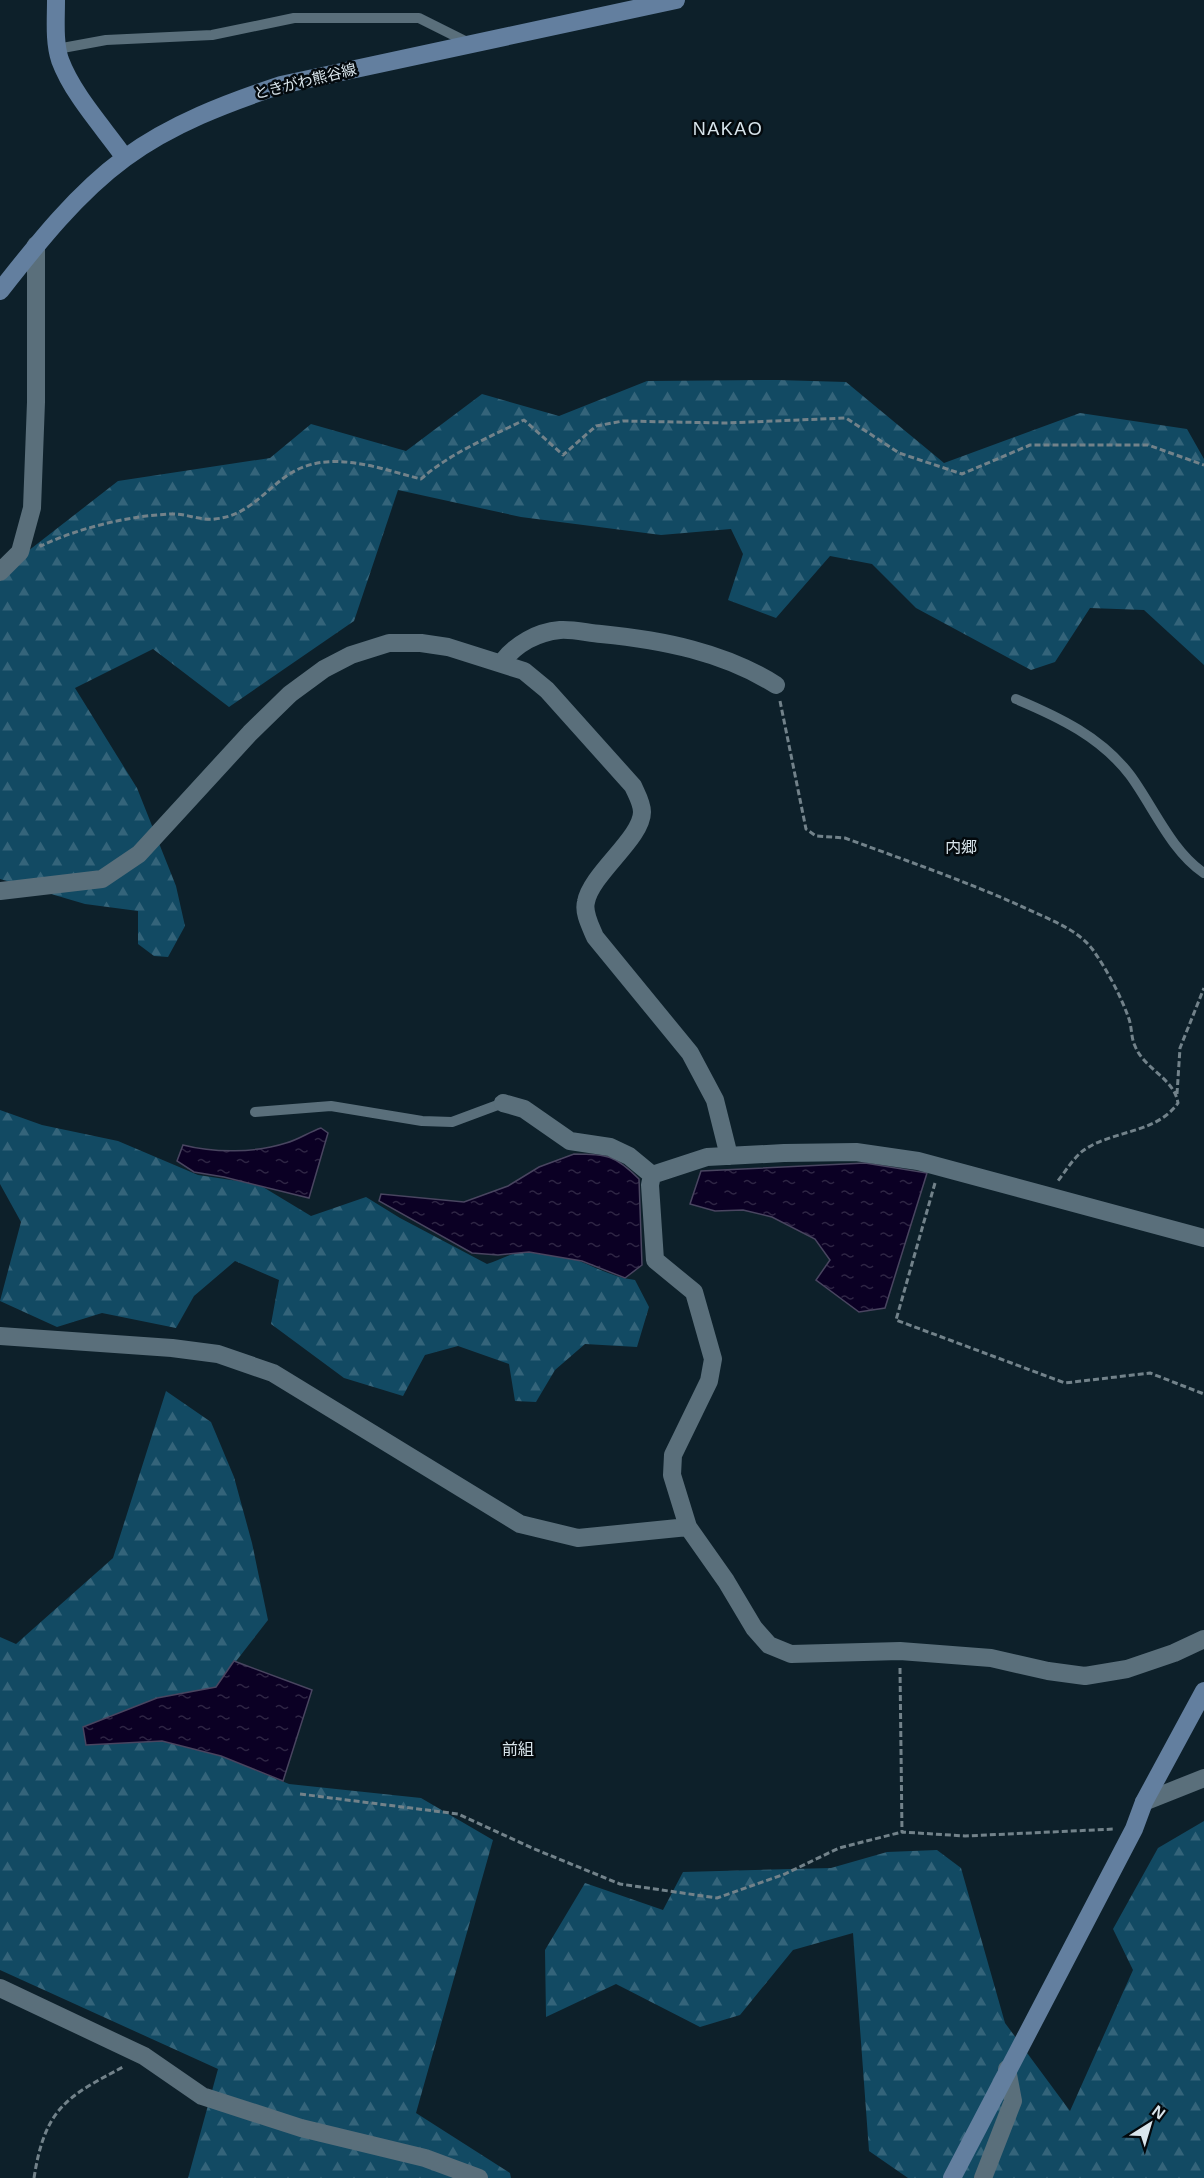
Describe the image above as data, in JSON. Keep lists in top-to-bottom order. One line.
{"streets":{"main road":["ときがわ熊谷線"]},"districts":["NAKAO","内郷","前組"],"north":"top right"}
